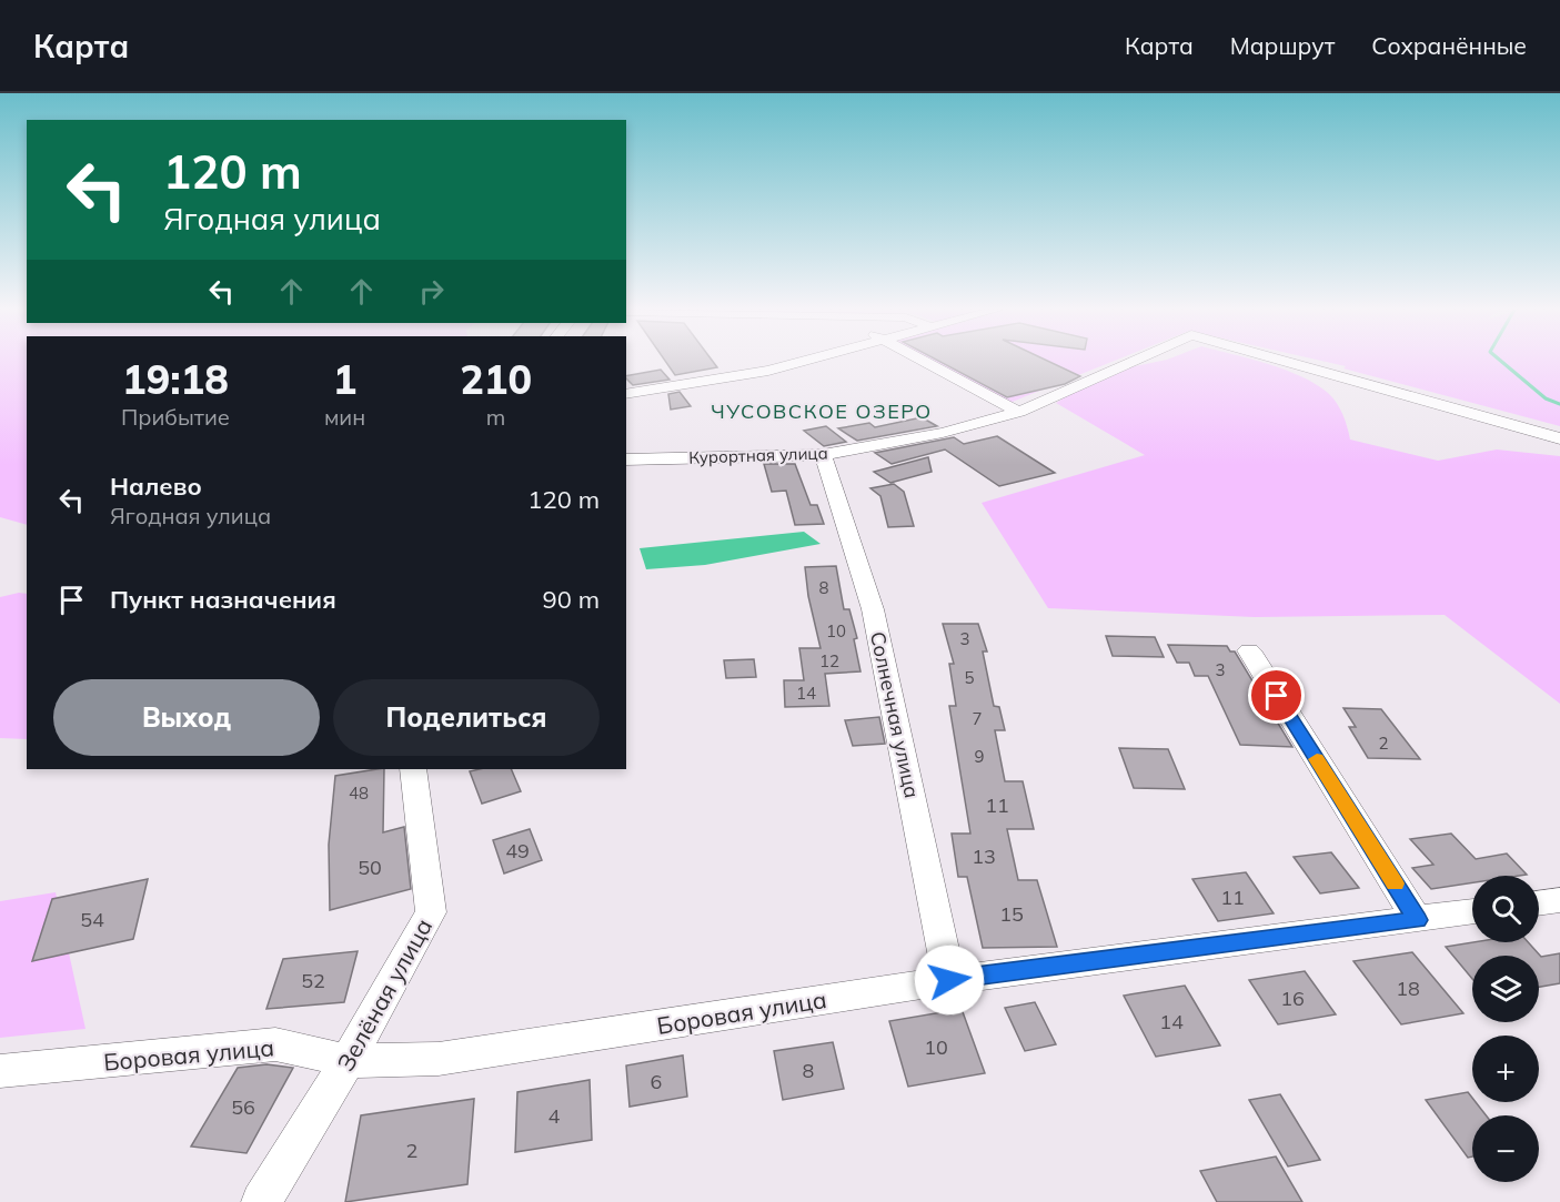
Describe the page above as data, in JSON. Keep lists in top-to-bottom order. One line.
{"streets":{"street":["Курортная улица","Солнечная улица","Зелёная улица","Боровая улица"]},"crossings":[["Курортная улица","Солнечная улица"],["Солнечная улица","Боровая улица"],["Зелёная улица","Боровая улица"]],"districts":["ЧУСОВСКОЕ ОЗЕРО"],"house_numbers":["8","10","3","12","3","5","14","7","2","9","48","11","49","13","50","11","15","54","52","18","16","14","10","8","6","56","4","2"],"page":{"header":"Карта","nav":["Карта","Маршрут","Сохранённые"],"turn":["120 m","Ягодная улица"],"eta":["19:18","Прибытие","1","мин","210","m"],"list":[{"name":"Налево","note":"Ягодная улица","value":"120 m"},{"name":"Пункт назначения","value":"90 m"}],"buttons":["Выход","Поделиться"],"map_buttons":["+","−"]}}
